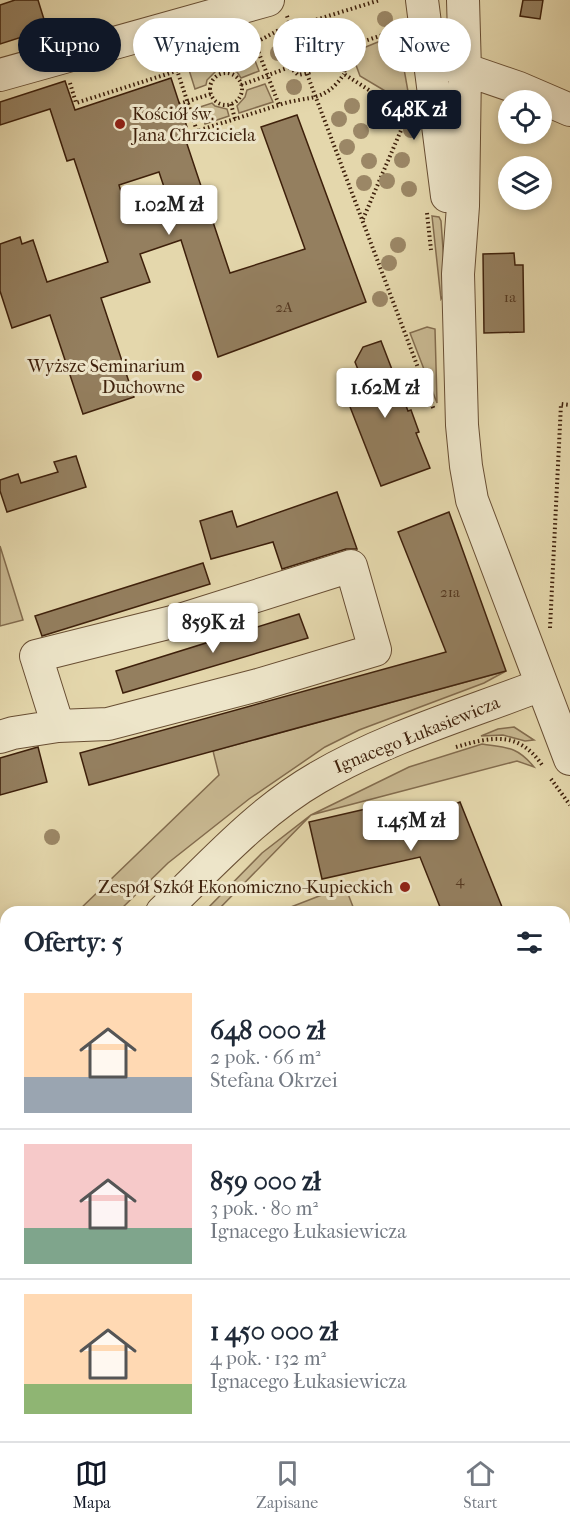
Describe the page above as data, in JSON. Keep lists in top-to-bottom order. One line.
{"streets":{"street":["Ignacego Łukasiewicza"]},"places":["Kościół św. Jana Chrzciciela","Wyższe Seminarium Duchowne","Zespół Szkół Ekonomiczno-Kupieckich"],"house_numbers":["1a","2A","21a","4"],"page":{"chip":["Kupno","Wynajem","Filtry","Nowe"],"price":["648K zł","1.02M zł","1.62M zł","859K zł","1.45M zł"],"heading":"Oferty: 5","list":[{"name":"648 000 zł","note":"2 pok. · 66 m² · Stefana Okrzei"},{"name":"859 000 zł","note":"3 pok. · 80 m² · Ignacego Łukasiewicza"},{"name":"1 450 000 zł","note":"4 pok. · 132 m² · Ignacego Łukasiewicza"}],"tabs":["Mapa","Zapisane","Start"]}}
